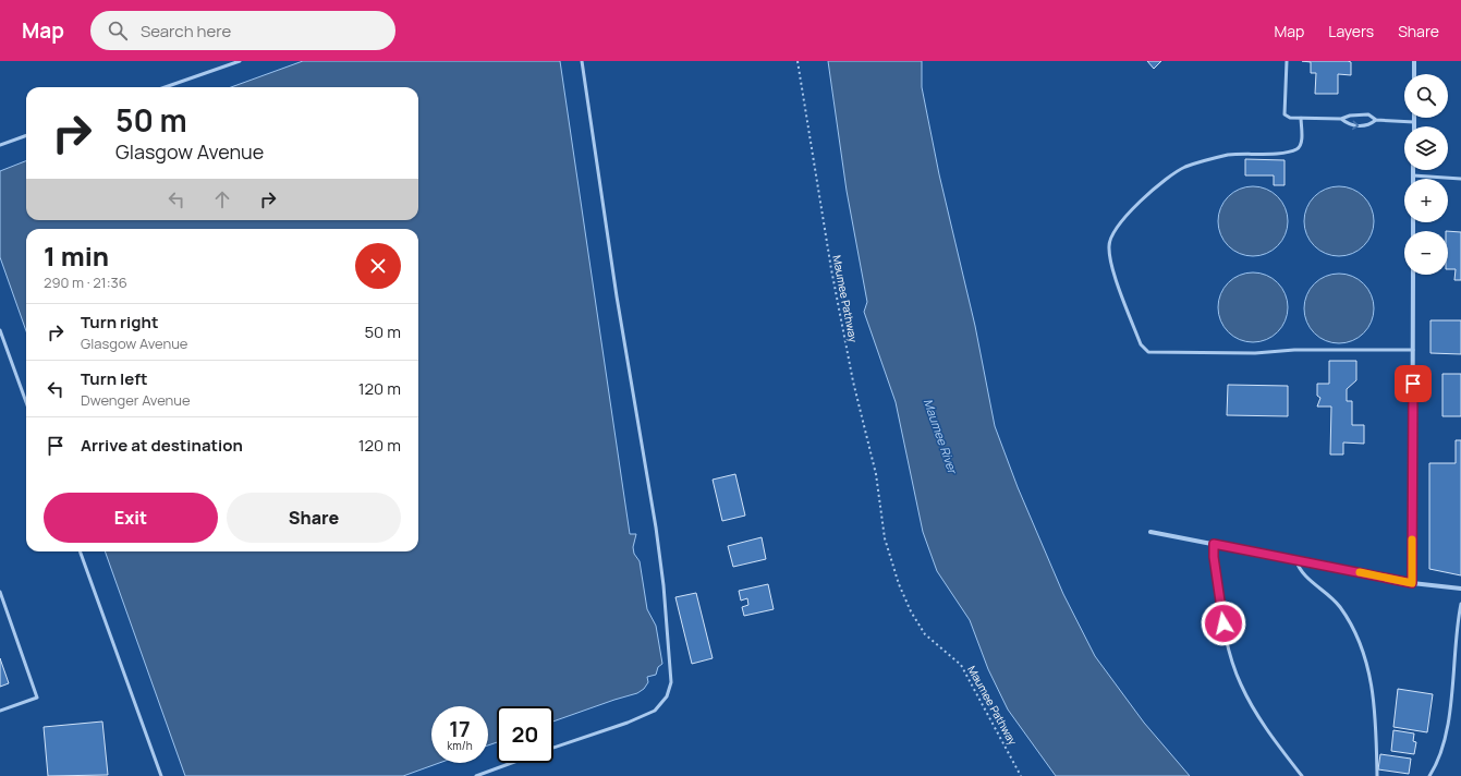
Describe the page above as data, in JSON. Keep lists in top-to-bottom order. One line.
{"streets":{"path":["Maumee Pathway"]},"water":["Maumee River"],"page":{"header":"Map","search":"Search here","nav":["Map","Layers","Share"],"map_buttons":["+","−"],"turn":["50 m","Glasgow Avenue"],"heading":["1 min","290 m · 21:36"],"list":[{"name":"Turn right","note":"Glasgow Avenue","value":"50 m"},{"name":"Turn left","note":"Dwenger Avenue","value":"120 m"},{"name":"Arrive at destination","value":"120 m"}],"buttons":["Exit","Share"],"speed":"17 km/h","limit":"20"}}
